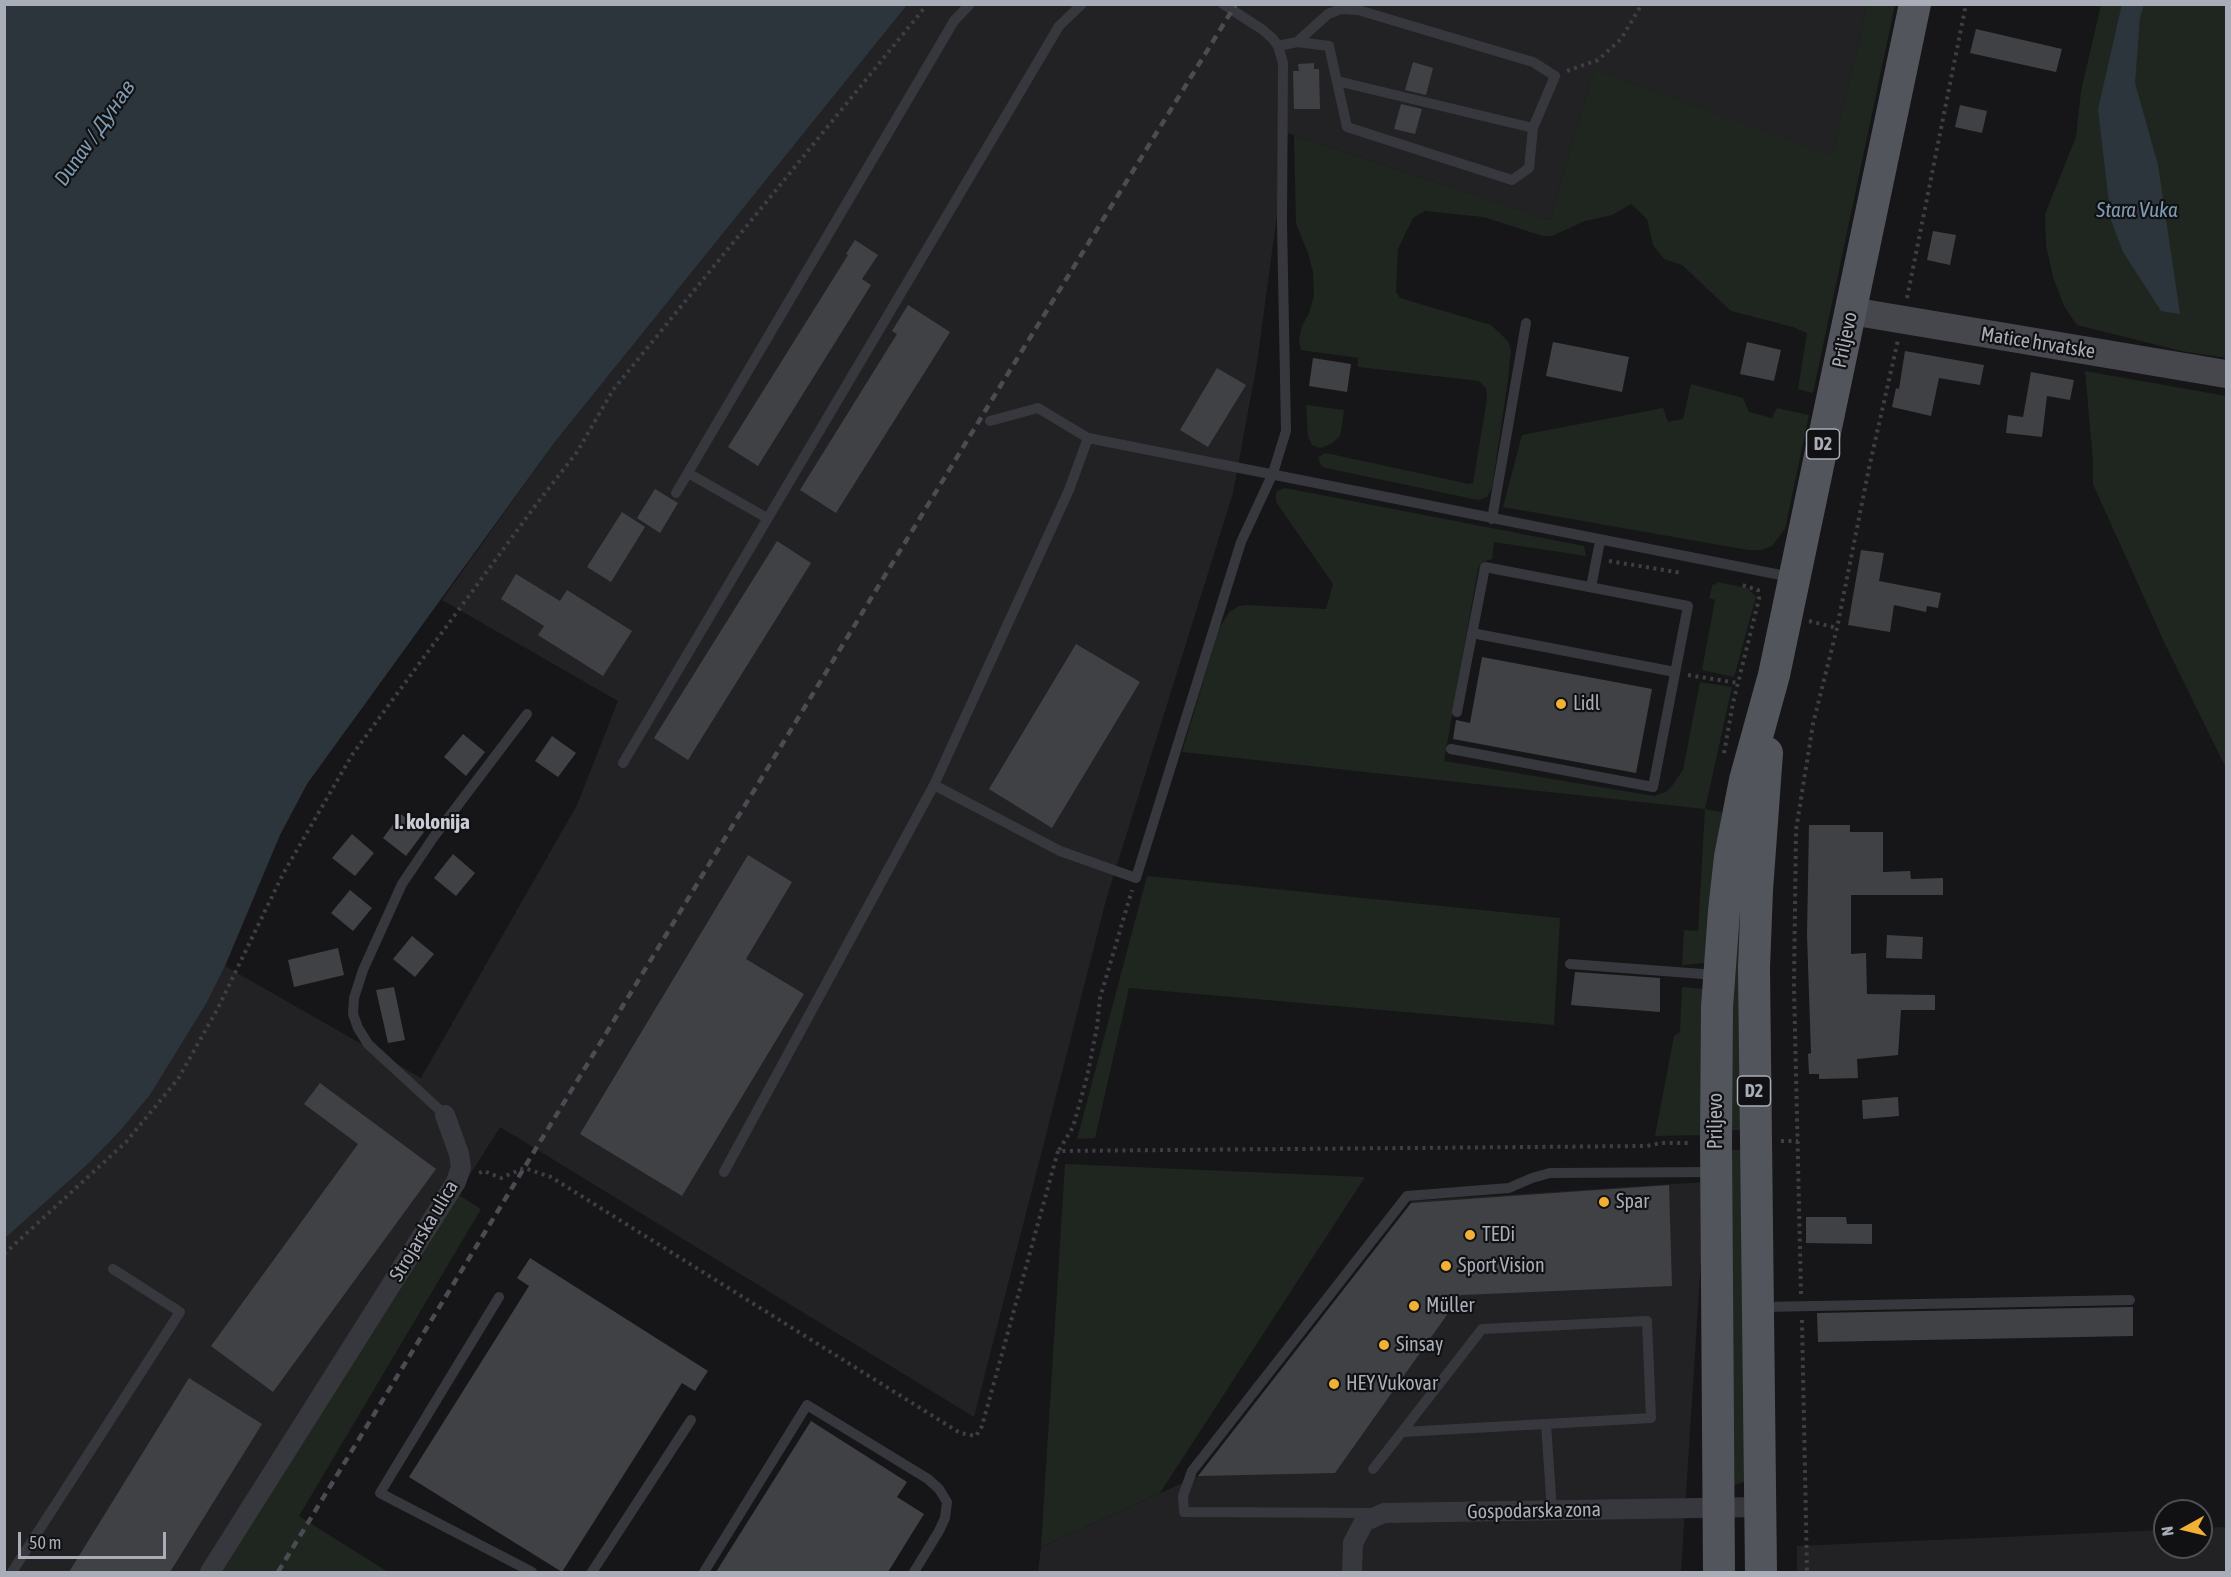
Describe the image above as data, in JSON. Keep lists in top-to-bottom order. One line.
{"streets":{"main road":["Priljevo","Matice hrvatske","D2"],"street":["Strojarska ulica","Gospodarska zona"]},"crossings":[["Priljevo","Matice hrvatske"],["Priljevo","Gospodarska zona"]],"districts":["I. kolonija"],"water":["Dunav / Дунав","Stara Vuka"],"places":["Lidl","Spar","TEDi","Sport Vision","Müller","Sinsay","HEY Vukovar"],"scale_bar":"50 m","north":"left"}
